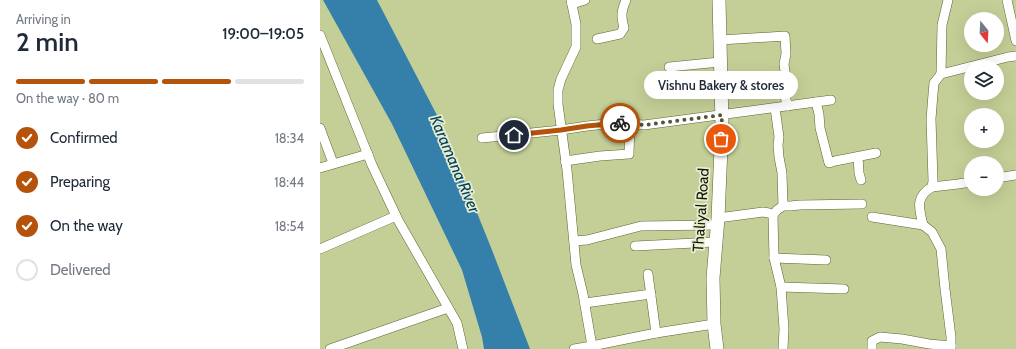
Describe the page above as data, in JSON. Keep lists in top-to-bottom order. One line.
{"streets":{"street":["Thaliyal Road"]},"water":["Karamana River"],"places":["Vishnu Bakery & stores"],"north":"bottom","page":{"heading":["2 min","Arriving in","19:00–19:05"],"map_buttons":["+","−"],"bar":"On the way · 80 m","bubble":"Vishnu Bakery & stores","list":[["Confirmed","18:34"],["Preparing","18:44"],["On the way","18:54"],"Delivered"]}}
